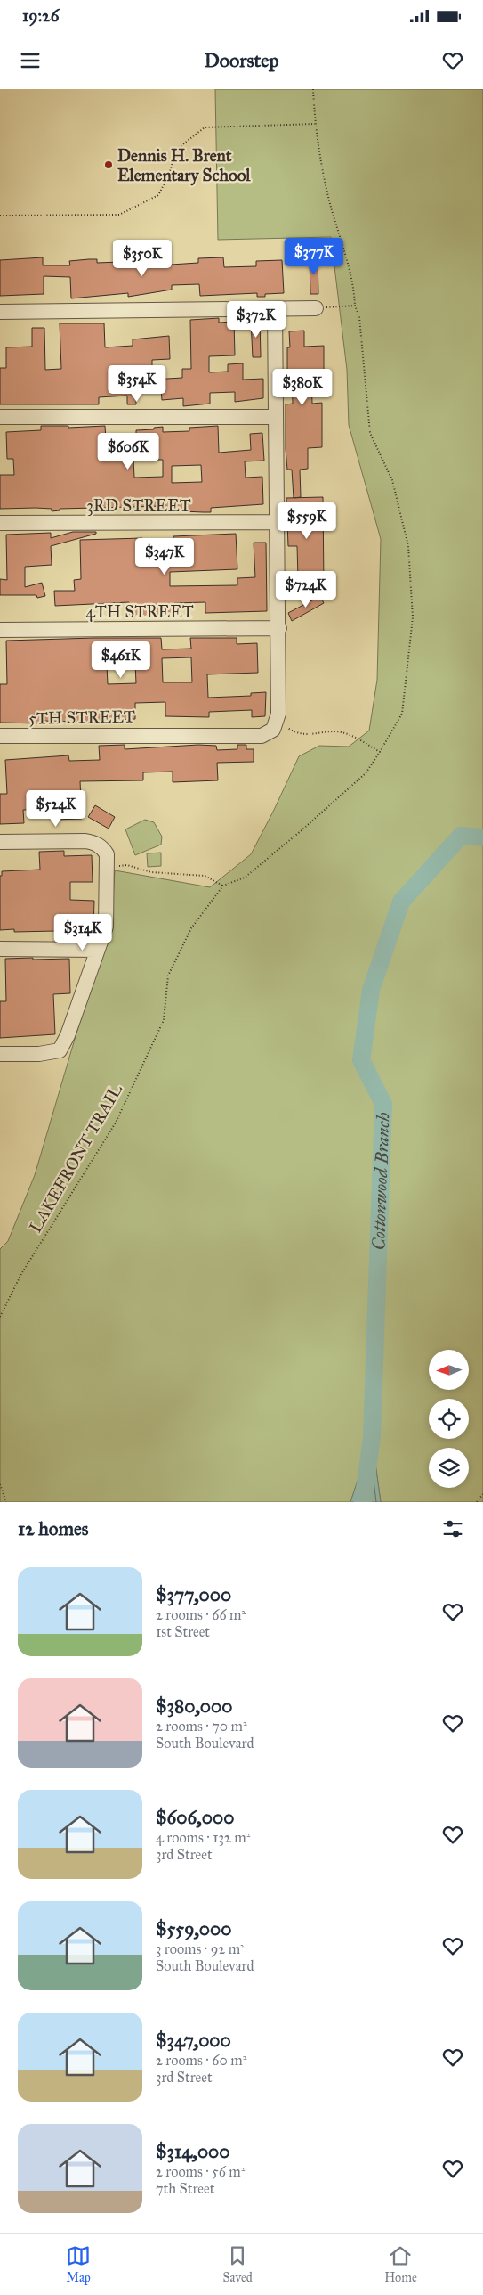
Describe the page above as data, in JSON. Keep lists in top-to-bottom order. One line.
{"streets":{"street":["3RD STREET","4TH STREET","5TH STREET"],"path":["LAKEFRONT TRAIL"]},"water":["Cottonwood Branch"],"places":["Dennis H. Brent Elementary School"],"north":"left","page":{"status":"19:26","header":"Doorstep","price":["$377K","$350K","$372K","$354K","$380K","$606K","$559K","$347K","$724K","$461K","$524K","$314K"],"heading":"12 homes","list":[{"name":"$377,000","note":"2 rooms · 66 m² · 1st Street"},{"name":"$380,000","note":"2 rooms · 70 m² · South Boulevard"},{"name":"$606,000","note":"4 rooms · 132 m² · 3rd Street"},{"name":"$559,000","note":"3 rooms · 92 m² · South Boulevard"},{"name":"$347,000","note":"2 rooms · 60 m² · 3rd Street"},{"name":"$314,000","note":"2 rooms · 56 m² · 7th Street"}],"tabs":["Map","Saved","Home"]}}
